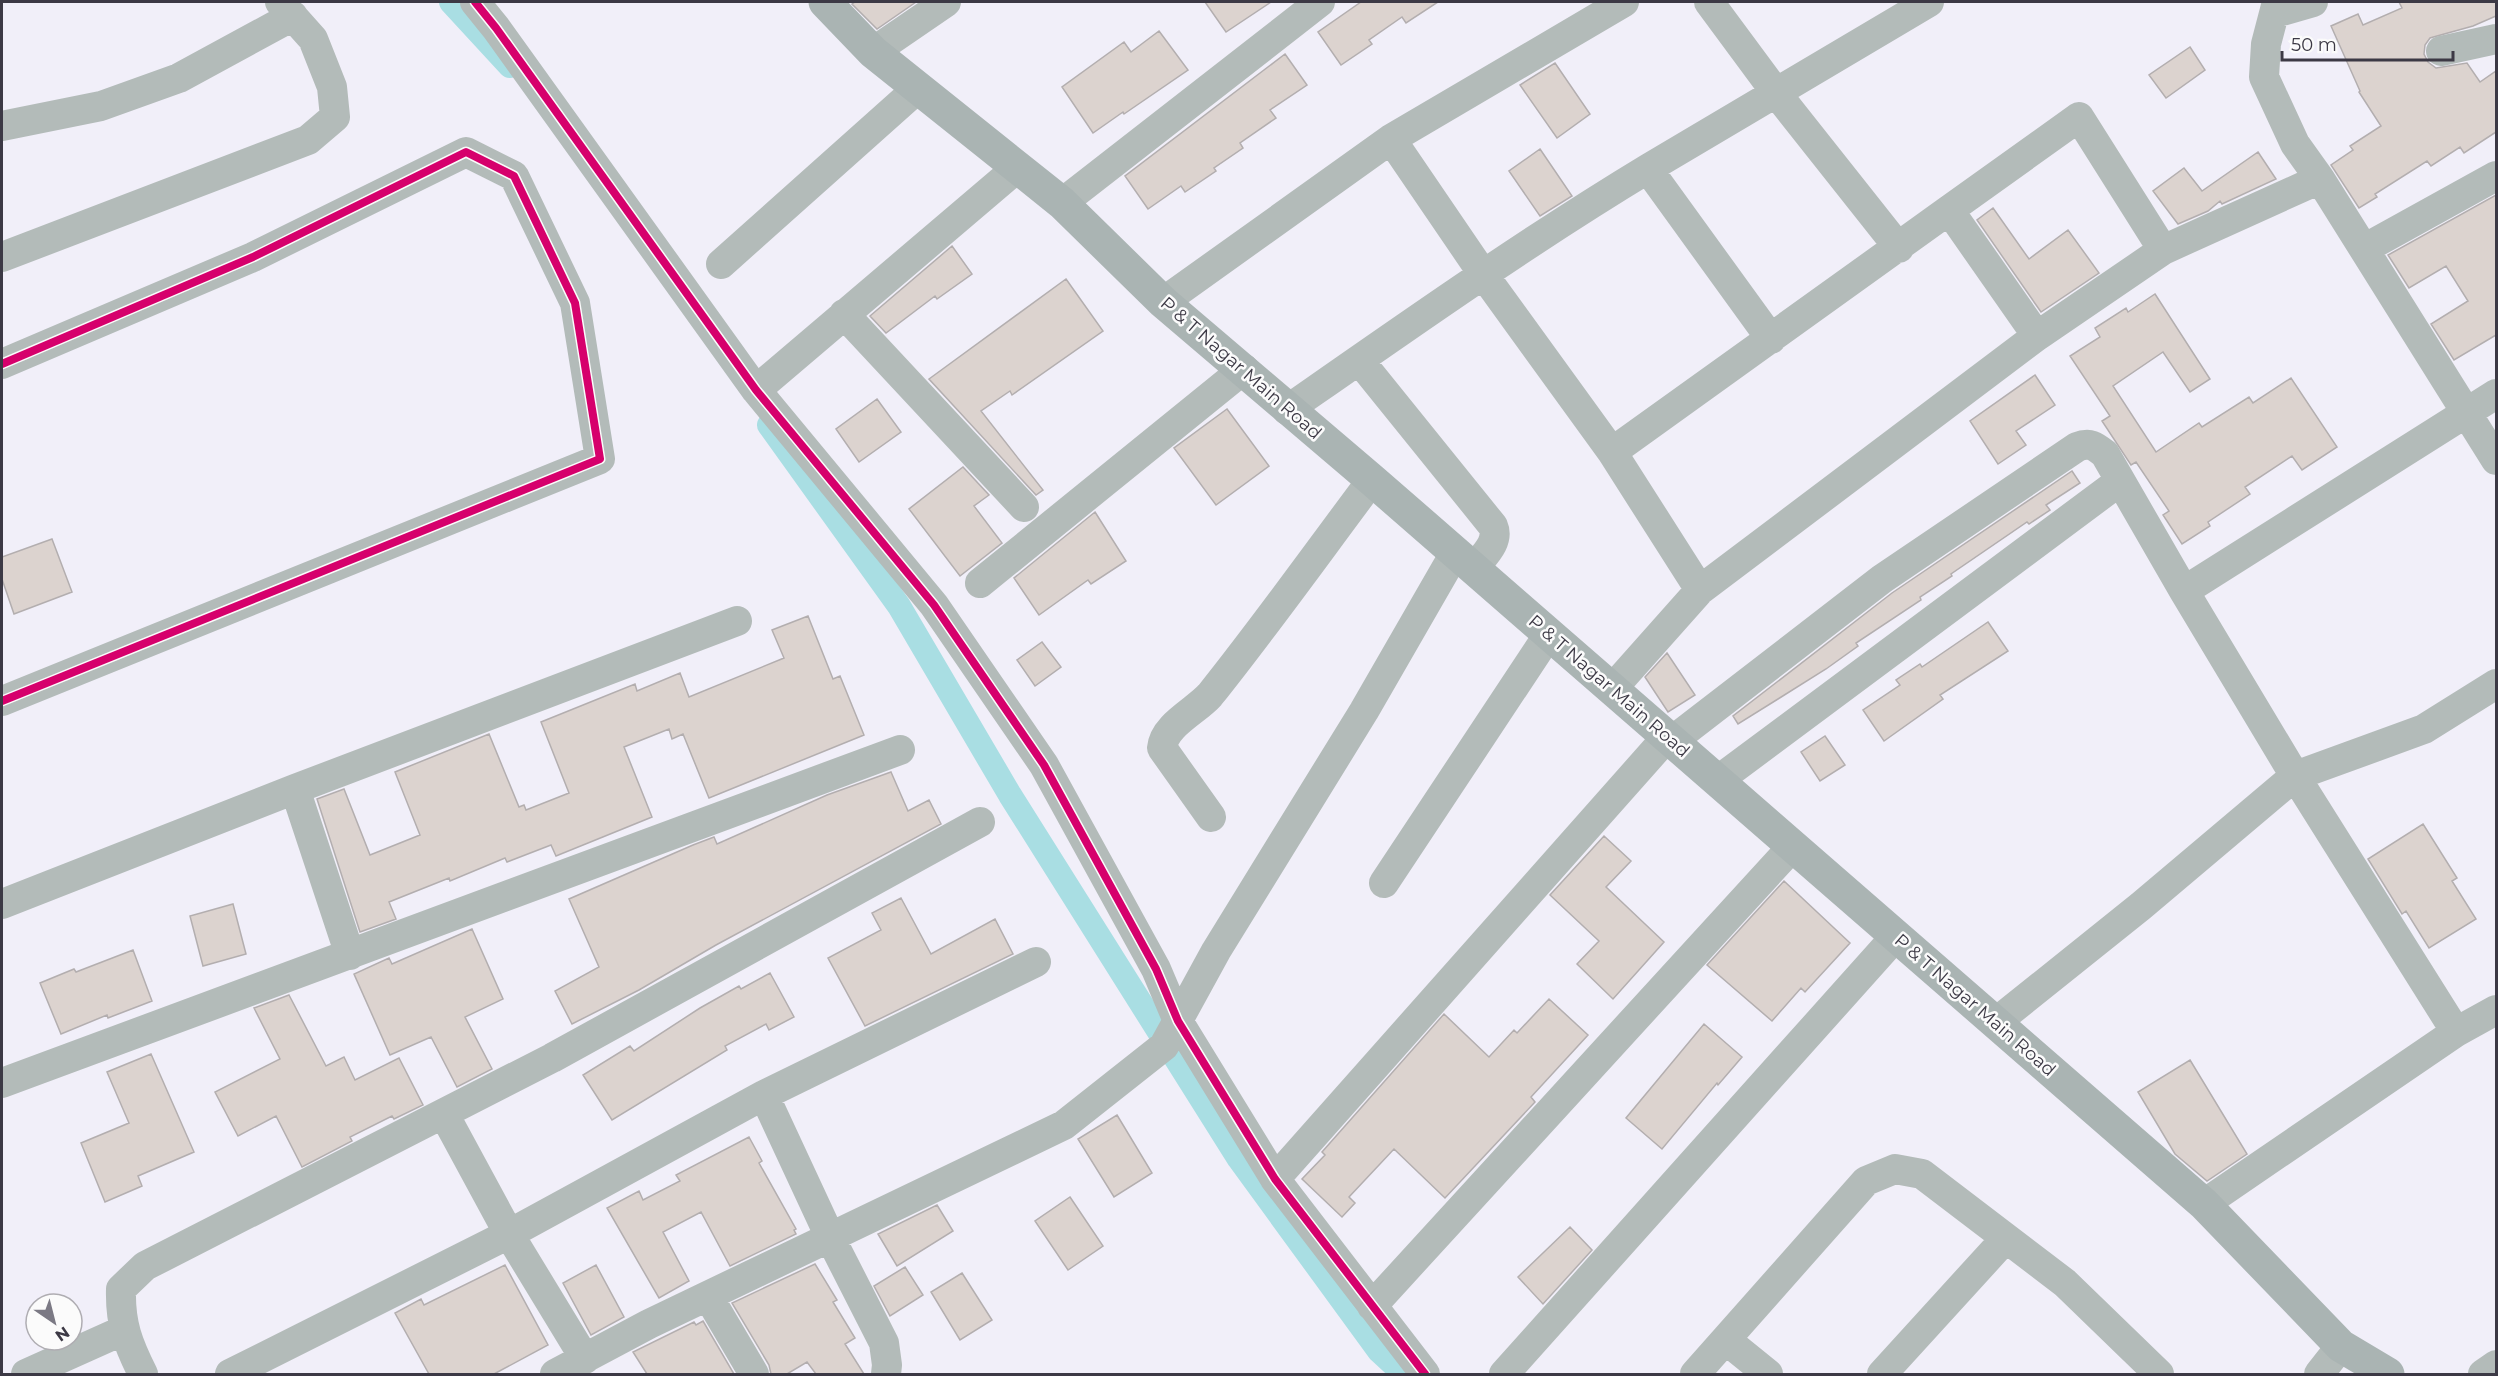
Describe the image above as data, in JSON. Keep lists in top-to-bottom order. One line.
{"streets":{"main road":["P & T Nagar Main Road"]},"scale_bar":"50 m","north":"bottom right"}
